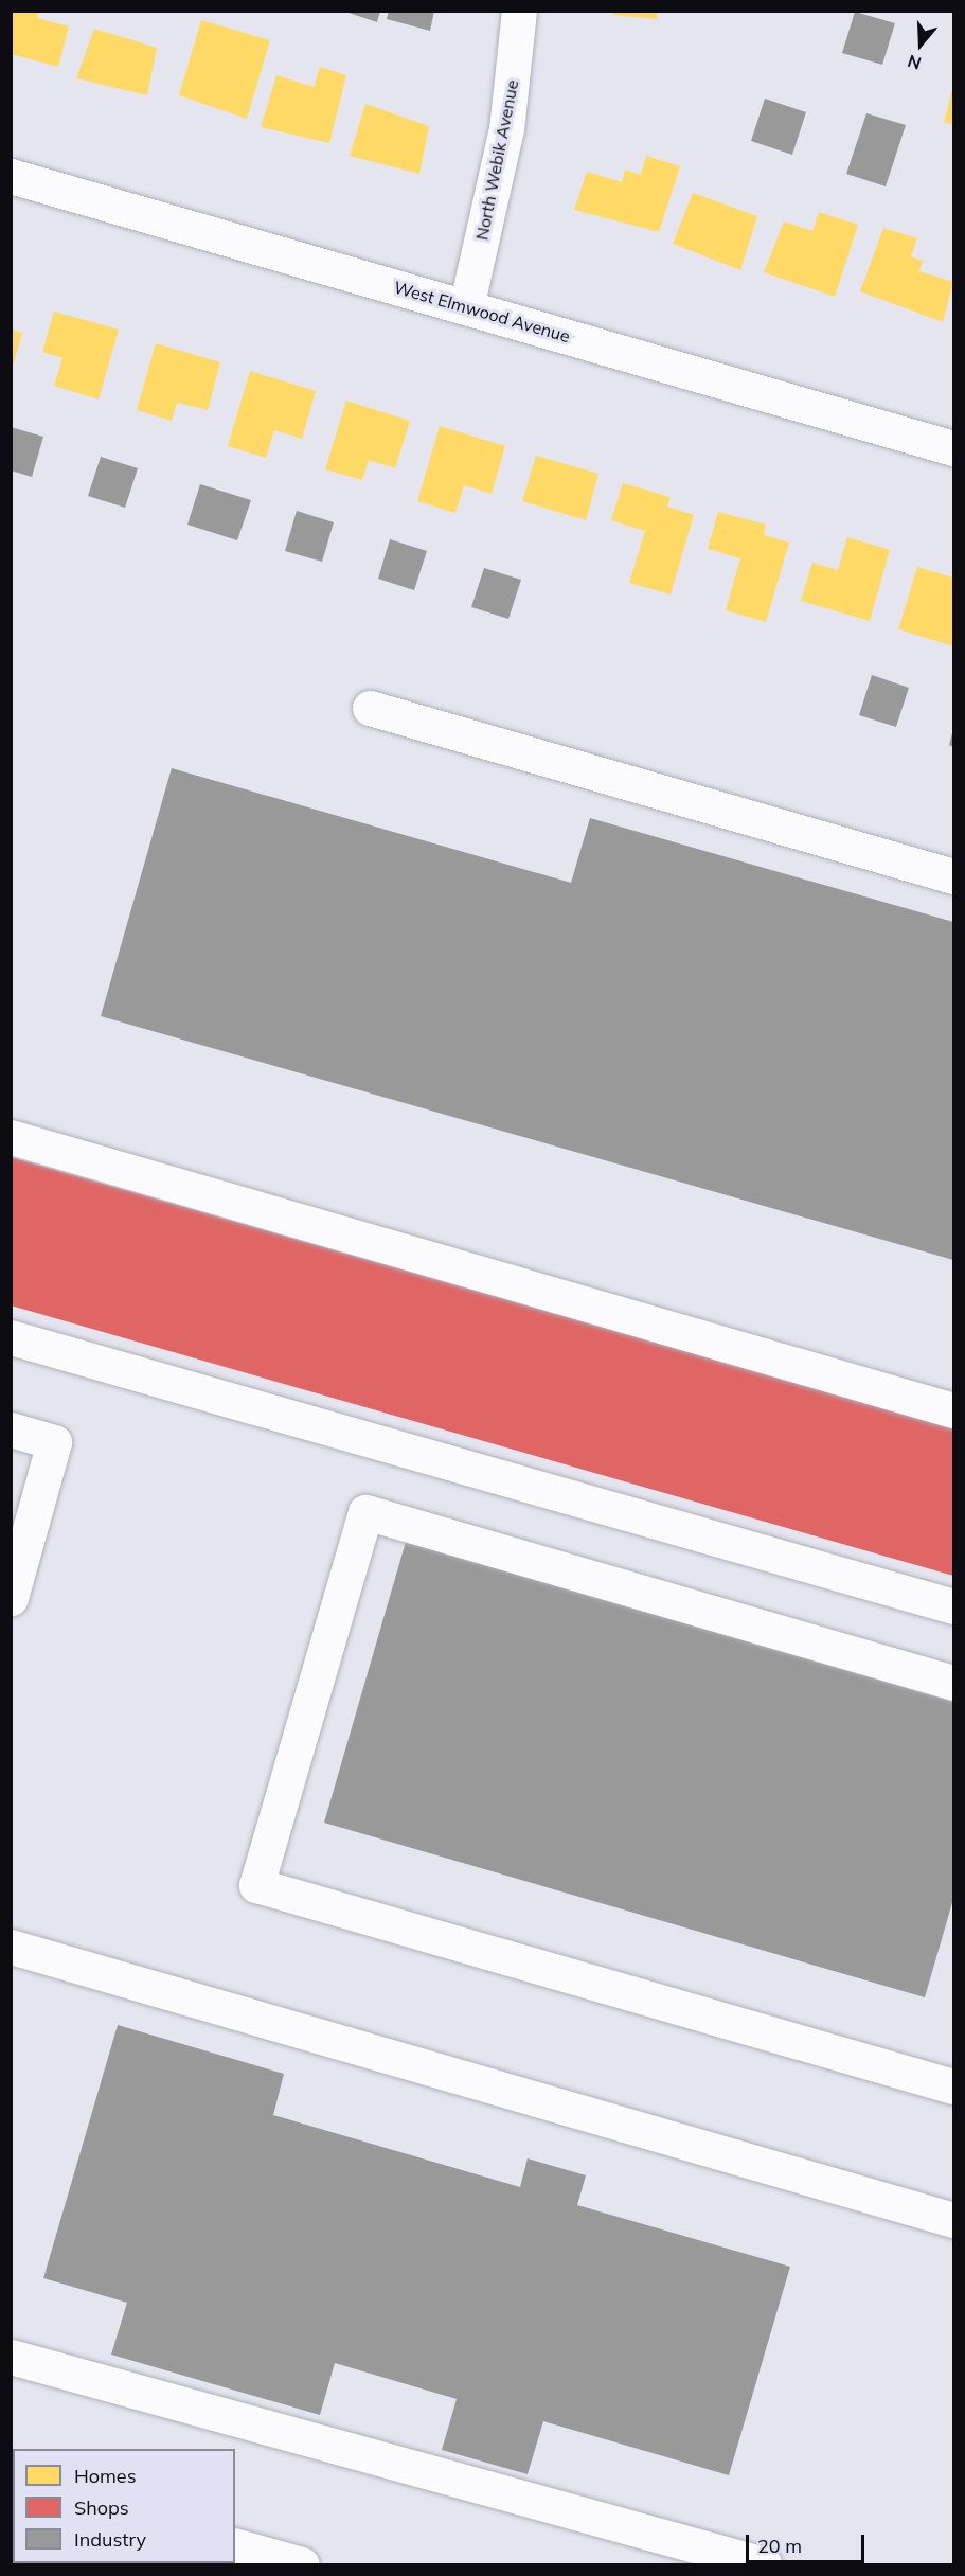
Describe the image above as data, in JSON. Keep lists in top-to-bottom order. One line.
{"streets":{"street":["North Webik Avenue","West Elmwood Avenue"]},"crossings":[["North Webik Avenue","West Elmwood Avenue"]],"legend":["Homes","Shops","Industry"],"scale_bar":"20 m","north":"bottom"}
